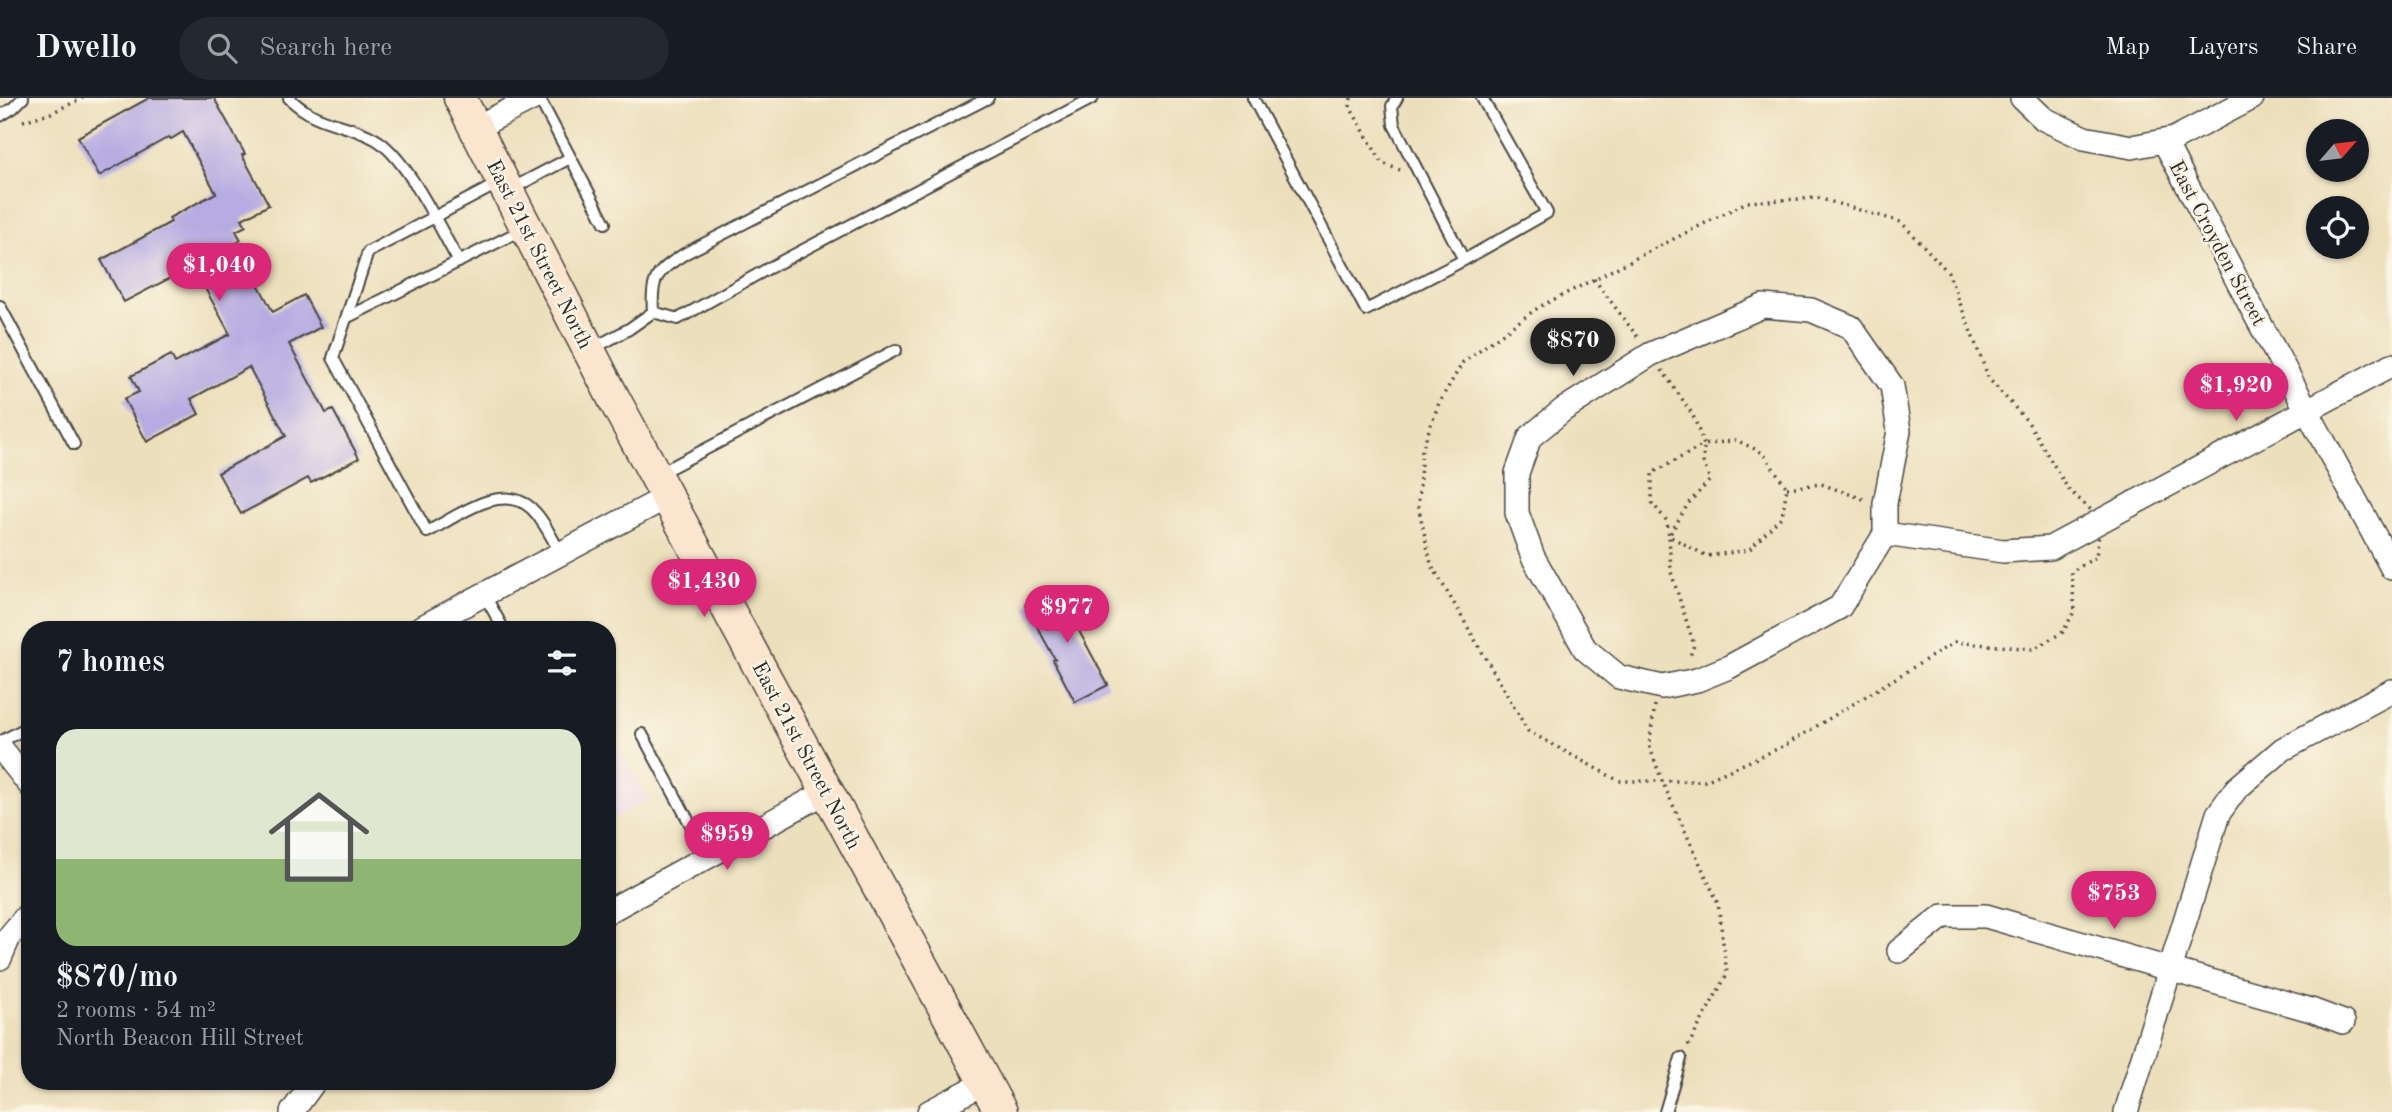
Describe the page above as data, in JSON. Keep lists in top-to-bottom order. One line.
{"streets":{"main road":["East 21st Street North"],"street":["East Croyden Street"]},"north":"top right","page":{"header":"Dwello","search":"Search here","nav":["Map","Layers","Share"],"price":["$1,040","$870","$1,920","$1,430","$977","$959","$753"],"heading":"7 homes","list":[{"name":"$870/mo","note":"2 rooms · 54 m² · North Beacon Hill Street"}]}}
